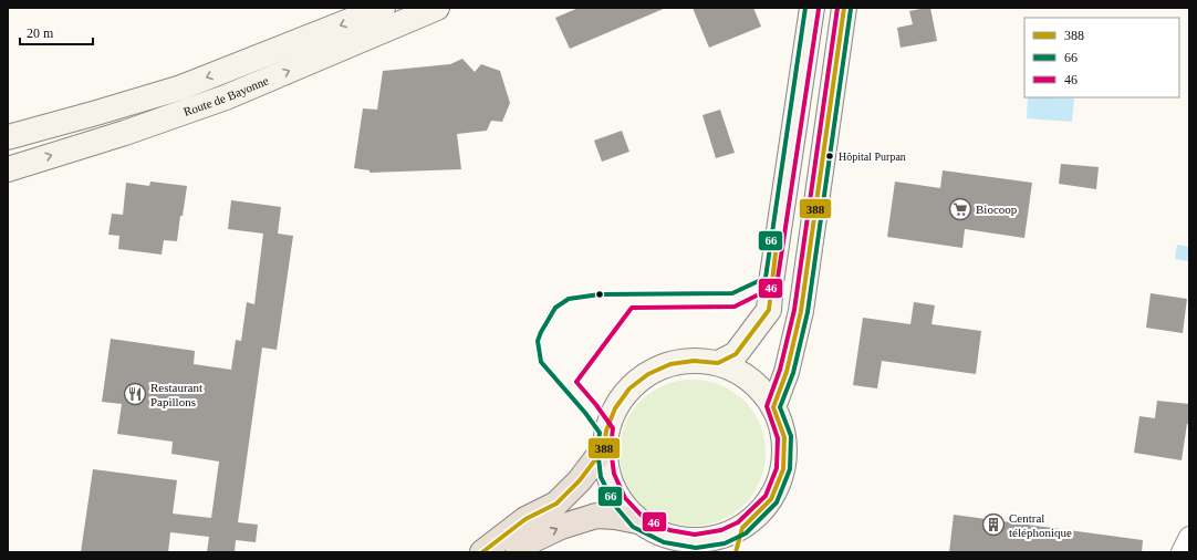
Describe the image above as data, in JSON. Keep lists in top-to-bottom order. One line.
{"streets":{"main road":["Route de Bayonne"]},"places":{"other":["Hôpital Purpan"],"supermarket":["Biocoop"],"restaurant":["Restaurant Papillons"],"building":["Central téléphonique"]},"lines":["transit line 388","transit line 66","transit line 46"],"legend":["388","66","46"],"scale_bar":"20 m"}
